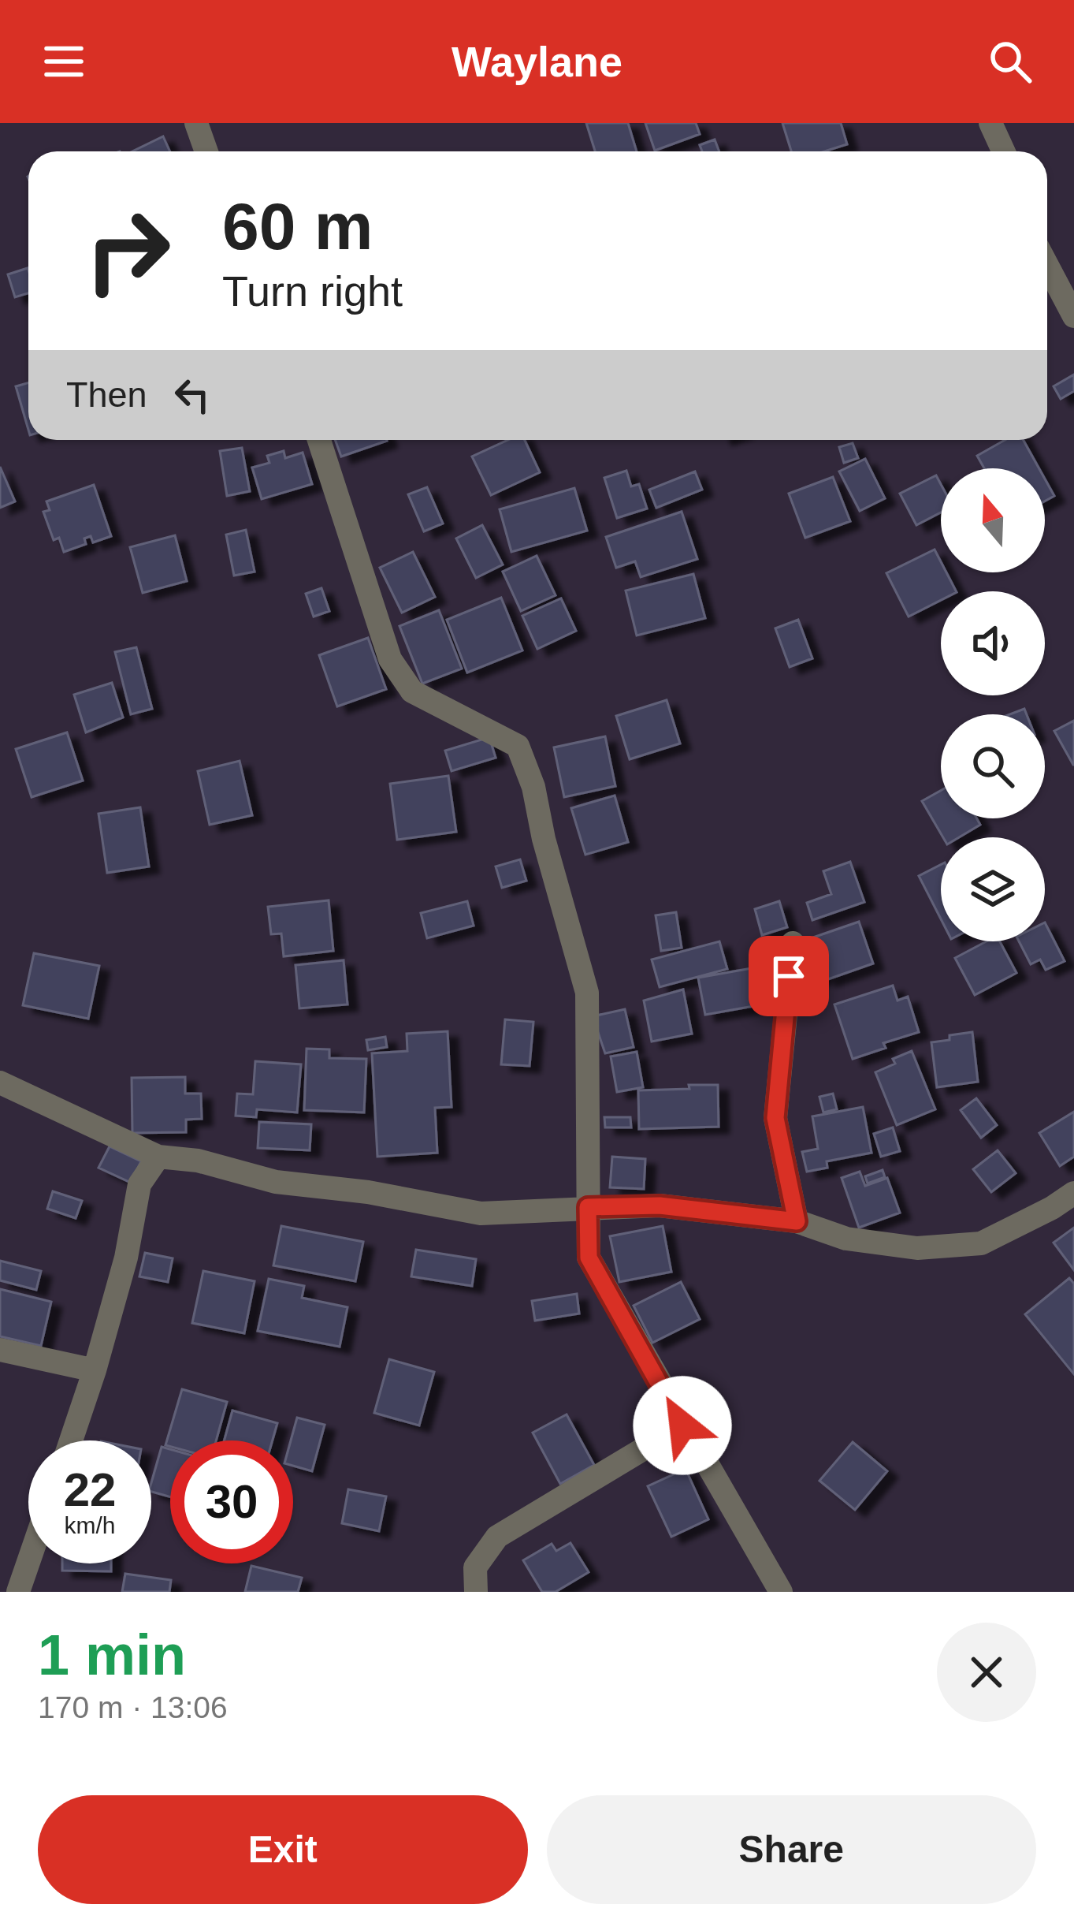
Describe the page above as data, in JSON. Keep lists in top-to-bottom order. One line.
{"north":"top","page":{"header":"Waylane","turn":["60 m","Turn right"],"then":"Then","speed":"22 km/h","limit":"30","heading":["1 min","170 m · 13:06"],"buttons":["Exit","Share"]}}
